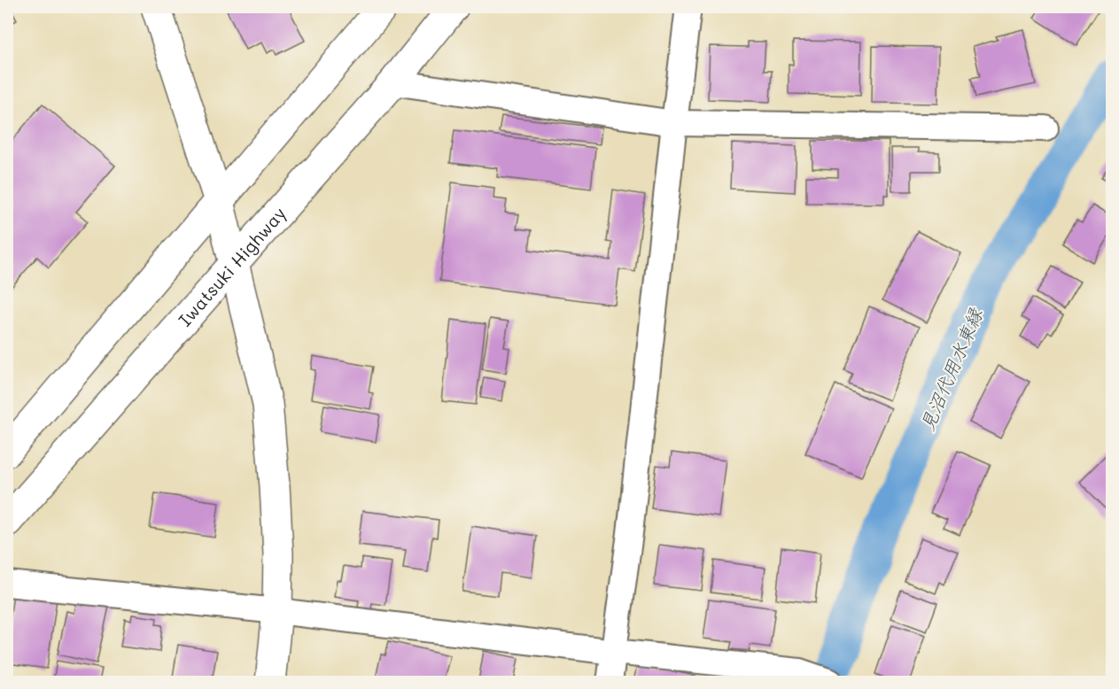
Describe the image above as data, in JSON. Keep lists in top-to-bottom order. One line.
{"streets":{"main road":["Iwatsuki Highway"]},"water":["見沼代用水東縁"]}
